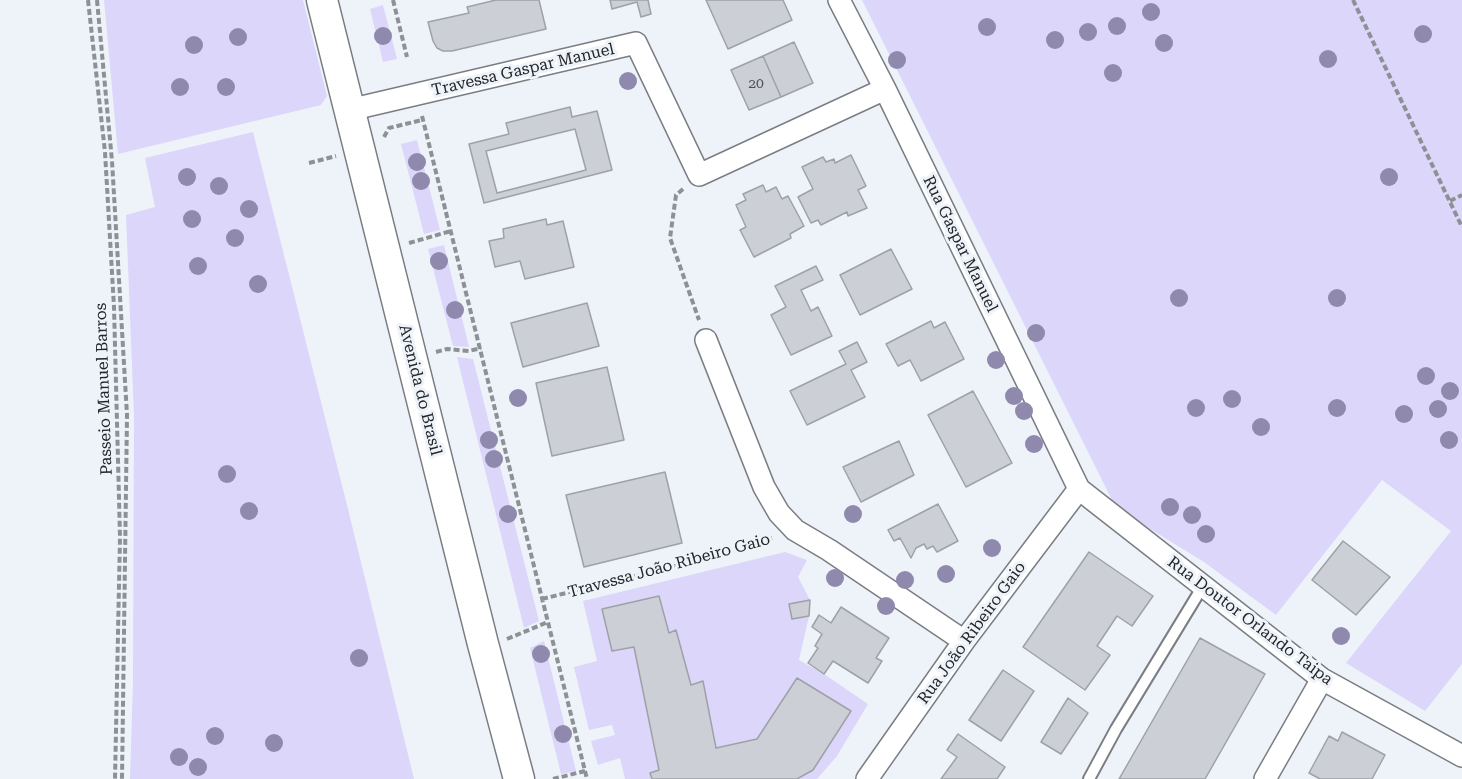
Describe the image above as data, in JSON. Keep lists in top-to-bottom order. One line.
{"streets":{"main road":["Avenida do Brasil"],"street":["Travessa Gaspar Manuel","Rua Gaspar Manuel","Travessa João Ribeiro Gaio","Rua Doutor Orlando Taipa","Rua João Ribeiro Gaio"],"path":["Passeio Manuel Barros"]},"crossings":[["Travessa Gaspar Manuel","Avenida do Brasil"],["Rua Gaspar Manuel","Rua Doutor Orlando Taipa"],["Rua Gaspar Manuel","Rua João Ribeiro Gaio"],["Travessa João Ribeiro Gaio","Rua João Ribeiro Gaio"],["Rua Doutor Orlando Taipa","Rua João Ribeiro Gaio"]],"house_numbers":["20"]}
